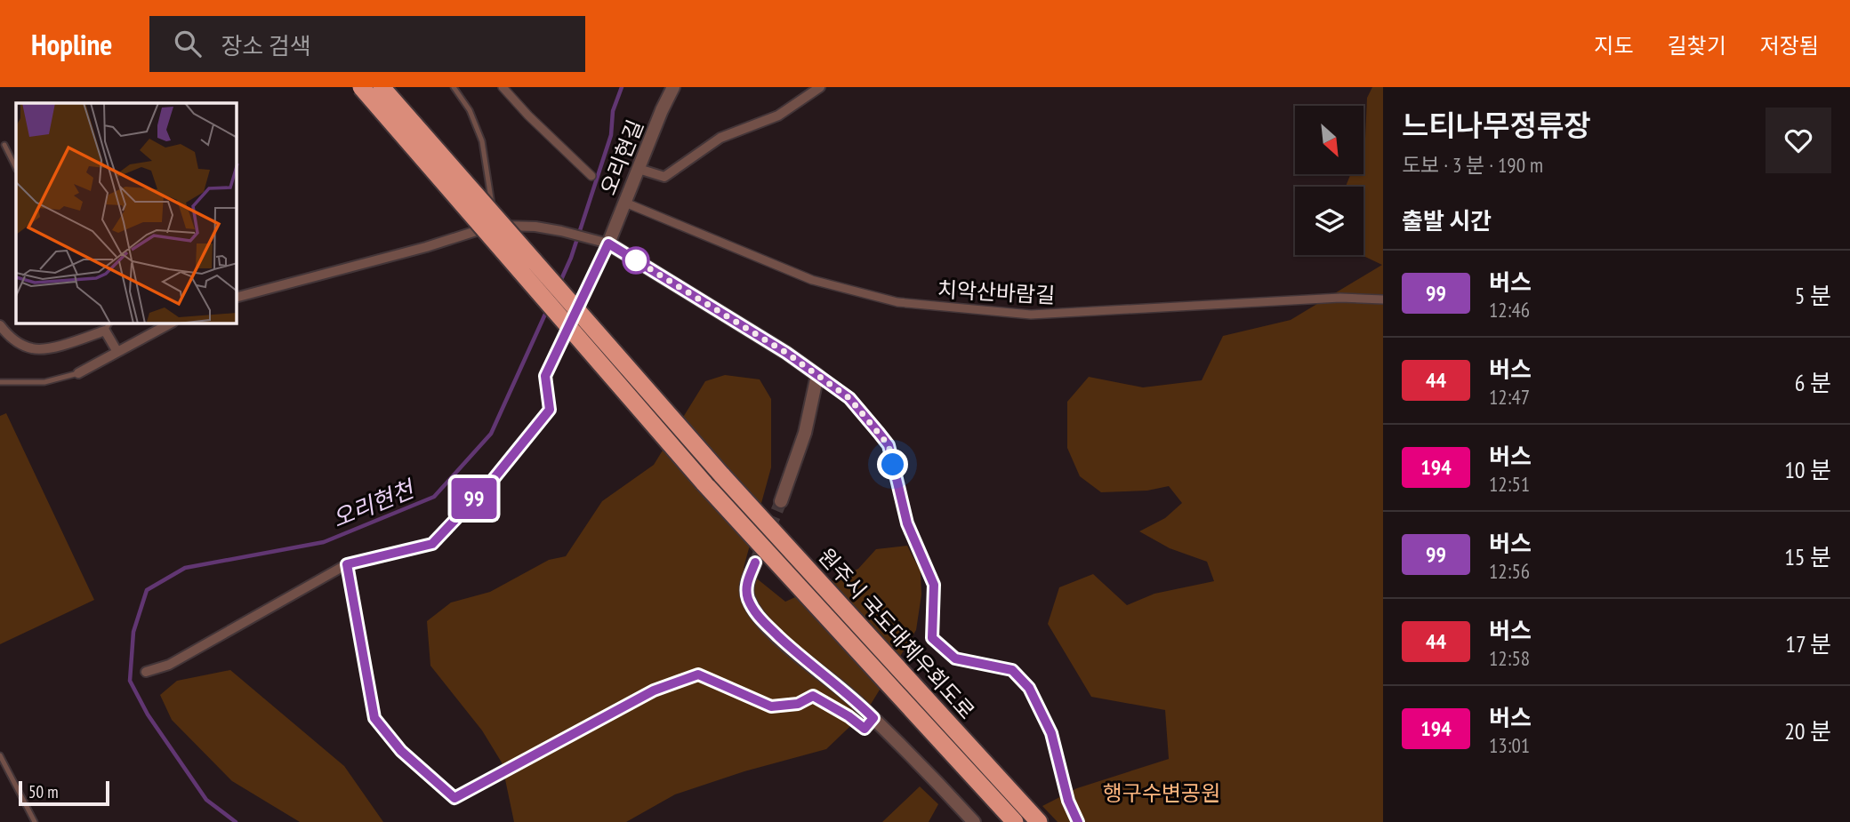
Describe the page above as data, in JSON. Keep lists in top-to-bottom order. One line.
{"streets":{"highway":["원주시 국도대체우회도로"],"street":["오리현길","치악산바람길"]},"crossings":[["오리현길","치악산바람길"]],"water":["오리현천"],"parks":["행구수변공원"],"lines":["bus line 99"],"scale_bar":"50 m","north":"bottom right","page":{"header":"Hopline","search":"장소 검색","nav":["지도","길찾기","저장됨"],"on_map":"99","heading":[["느티나무정류장","도보 · 3 분 · 190 m"],"출발 시간"],"list":[{"mark":"99","name":"버스","note":"12:46","value":"5 분"},{"mark":"44","name":"버스","note":"12:47","value":"6 분"},{"mark":"194","name":"버스","note":"12:51","value":"10 분"},{"mark":"99","name":"버스","note":"12:56","value":"15 분"},{"mark":"44","name":"버스","note":"12:58","value":"17 분"},{"mark":"194","name":"버스","note":"13:01","value":"20 분"}],"scale":"50 m"}}
